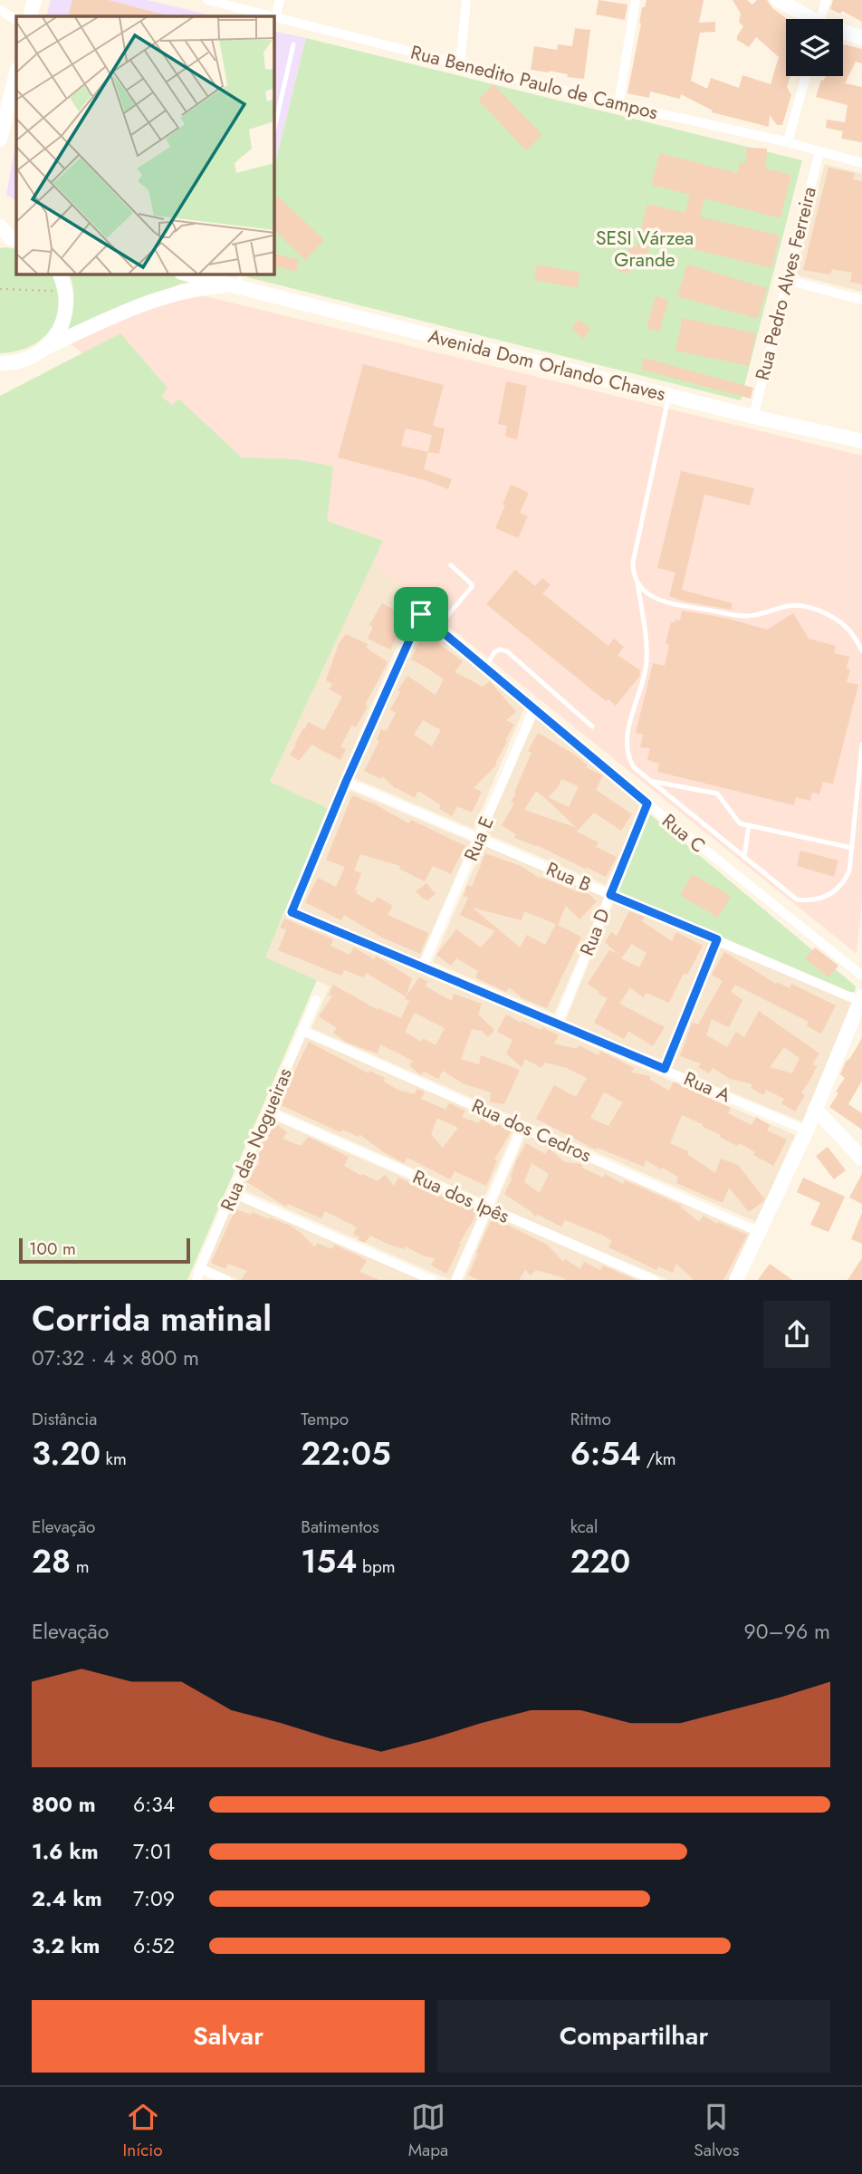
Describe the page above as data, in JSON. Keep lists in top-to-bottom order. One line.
{"streets":{"main road":["Avenida Dom Orlando Chaves"],"street":["Rua Benedito Paulo de Campos","Rua Pedro Alves Ferreira","Rua C","Rua E","Rua B","Rua D","Rua A","Rua dos Cedros","Rua das Nogueiras","Rua dos Ipês"]},"crossings":[["Rua Benedito Paulo de Campos","Rua Pedro Alves Ferreira"],["Rua Pedro Alves Ferreira","Avenida Dom Orlando Chaves"],["Rua C","Rua E"],["Rua C","Rua B"],["Rua C","Rua D"],["Rua C","Rua A"],["Rua E","Rua B"],["Rua E","Rua A"],["Rua B","Rua D"],["Rua B","Rua A"],["Rua D","Rua A"],["Rua dos Cedros","Rua das Nogueiras"],["Rua das Nogueiras","Rua dos Ipês"]],"parks":["SESI Várzea Grande"],"scale_bar":"100 m","page":{"scale":"100 m","heading":["Corrida matinal","07:32 · 4 × 800 m"],"stats":[["Distância","3.20 km"],["Tempo","22:05"],["Ritmo","6:54 /km"],["Elevação","28 m"],["Batimentos","154 bpm"],["kcal","220"]],"chart":["Elevação","90–96 m"],"list":[{"name":"800 m","note":"6:34"},{"name":"1.6 km","note":"7:01"},{"name":"2.4 km","note":"7:09"},{"name":"3.2 km","note":"6:52"}],"buttons":["Salvar","Compartilhar"],"tabs":["Início","Mapa","Salvos"]}}
